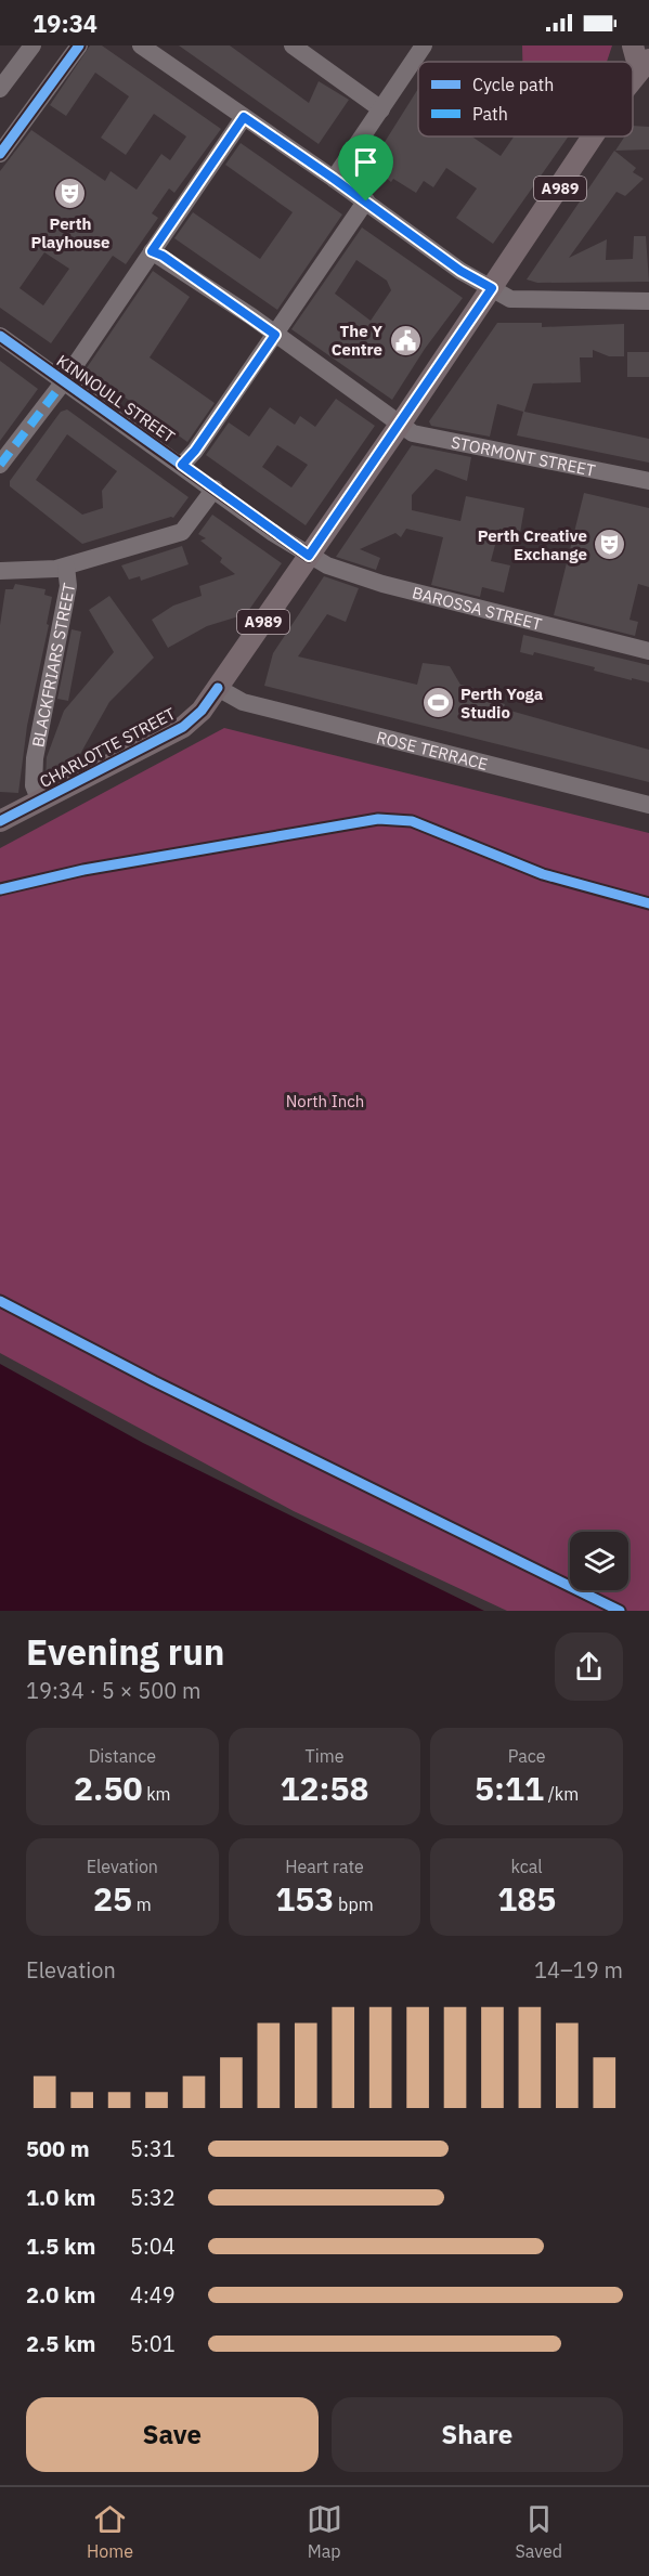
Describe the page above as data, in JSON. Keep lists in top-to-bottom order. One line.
{"streets":{"main road":["A989","CHARLOTTE STREET"],"street":["KINNOULL STREET","STORMONT STREET","BAROSSA STREET","BLACKFRIARS STREET","ROSE TERRACE"]},"crossings":[["A989","KINNOULL STREET"],["A989","STORMONT STREET"],["A989","BAROSSA STREET"],["A989","CHARLOTTE STREET"],["A989","ROSE TERRACE"],["KINNOULL STREET","BAROSSA STREET"],["BLACKFRIARS STREET","CHARLOTTE STREET"],["CHARLOTTE STREET","ROSE TERRACE"]],"parks":["North Inch"],"places":{"theatre":["Perth Playhouse","Perth Creative Exchange"],"public building":["The Y Centre"],"sports":["Perth Yoga Studio"]},"legend":["Cycle path","Path"],"page":{"status":"19:34","heading":["Evening run","19:34 · 5 × 500 m"],"stats":[["Distance","2.50 km"],["Time","12:58"],["Pace","5:11 /km"],["Elevation","25 m"],["Heart rate","153 bpm"],["kcal","185"]],"chart":["Elevation","14–19 m"],"list":[{"name":"500 m","note":"5:31"},{"name":"1.0 km","note":"5:32"},{"name":"1.5 km","note":"5:04"},{"name":"2.0 km","note":"4:49"},{"name":"2.5 km","note":"5:01"}],"buttons":["Save","Share"],"tabs":["Home","Map","Saved"]}}
